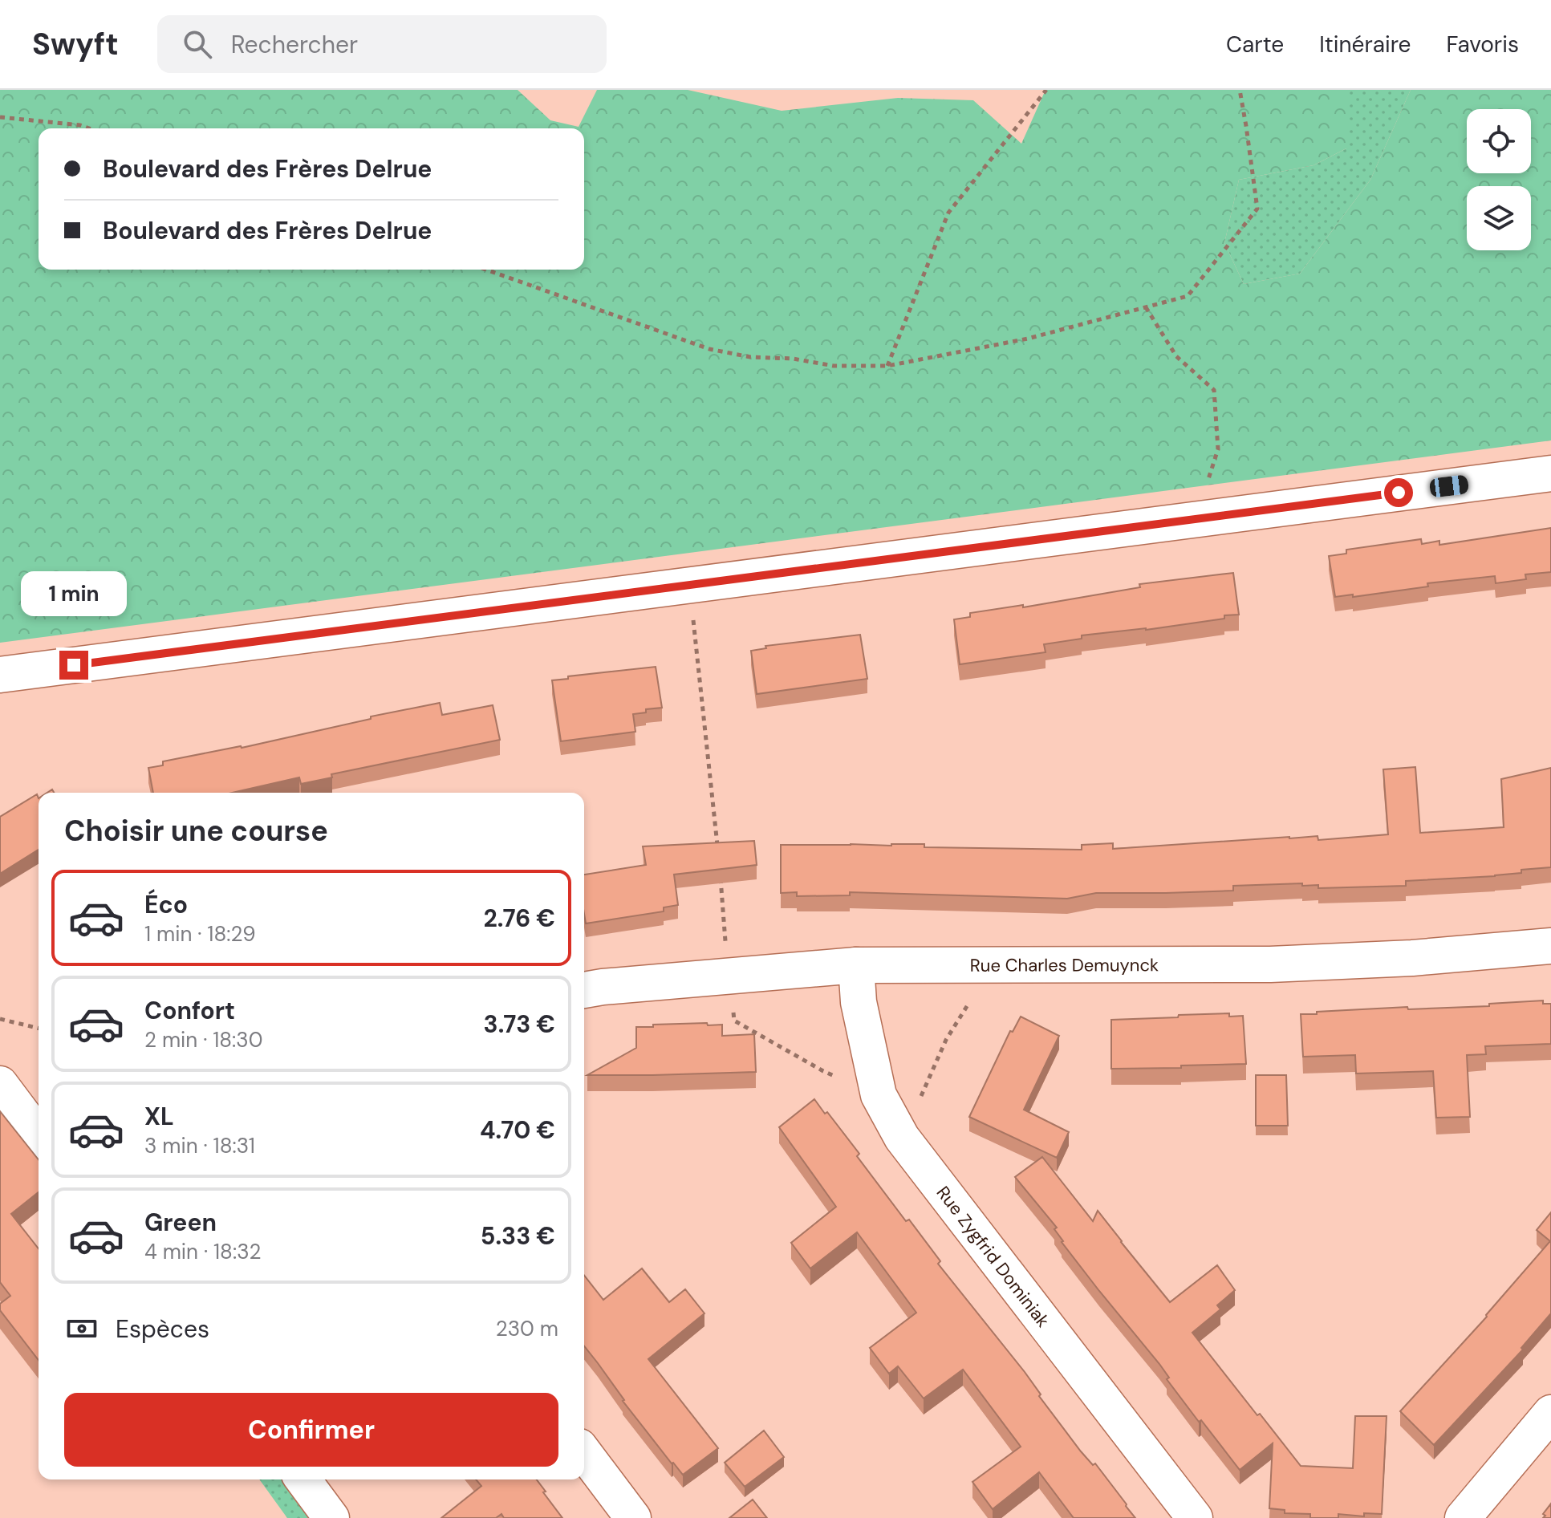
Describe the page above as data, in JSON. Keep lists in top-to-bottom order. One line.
{"streets":{"street":["Rue Charles Demuynck","Rue Zygfrid Dominiak"]},"crossings":[["Rue Charles Demuynck","Rue Zygfrid Dominiak"]],"page":{"header":"Swyft","search":"Rechercher","nav":["Carte","Itinéraire","Favoris"],"banner":["Boulevard des Frères Delrue","Boulevard des Frères Delrue"],"bubble":"1 min","heading":"Choisir une course","list":[{"name":"Éco","note":"1 min · 18:29","value":"2.76 €"},{"name":"Confort","note":"2 min · 18:30","value":"3.73 €"},{"name":"XL","note":"3 min · 18:31","value":"4.70 €"},{"name":"Green","note":"4 min · 18:32","value":"5.33 €"}],"pay":["Espèces","230 m"],"buttons":"Confirmer"}}
